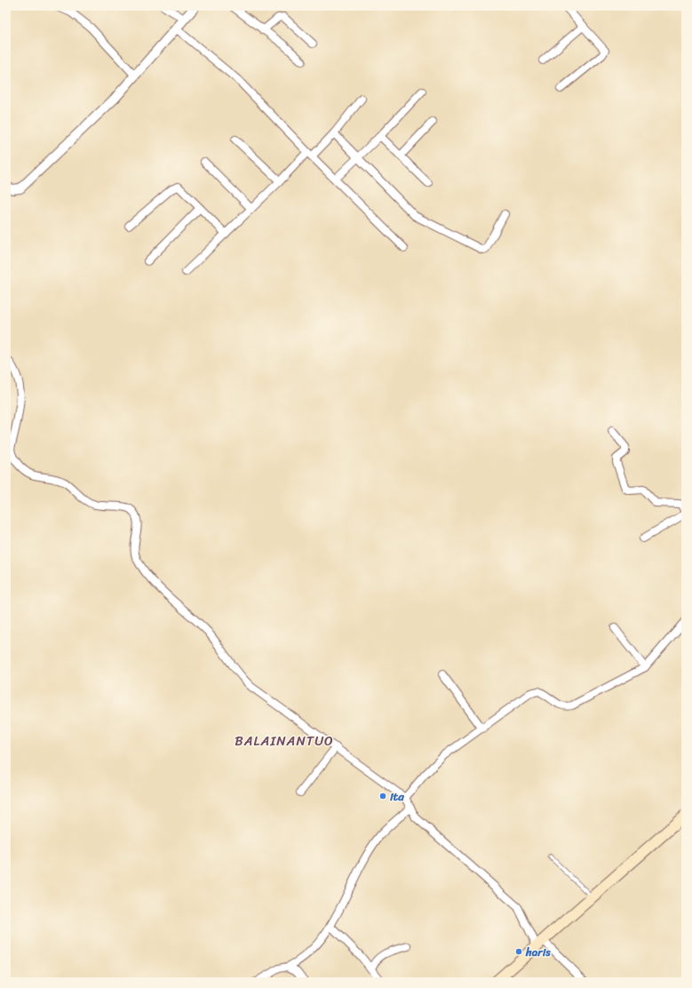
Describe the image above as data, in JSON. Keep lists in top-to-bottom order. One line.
{"districts":["BALAINANTUO"],"places":["ita","haris"]}
